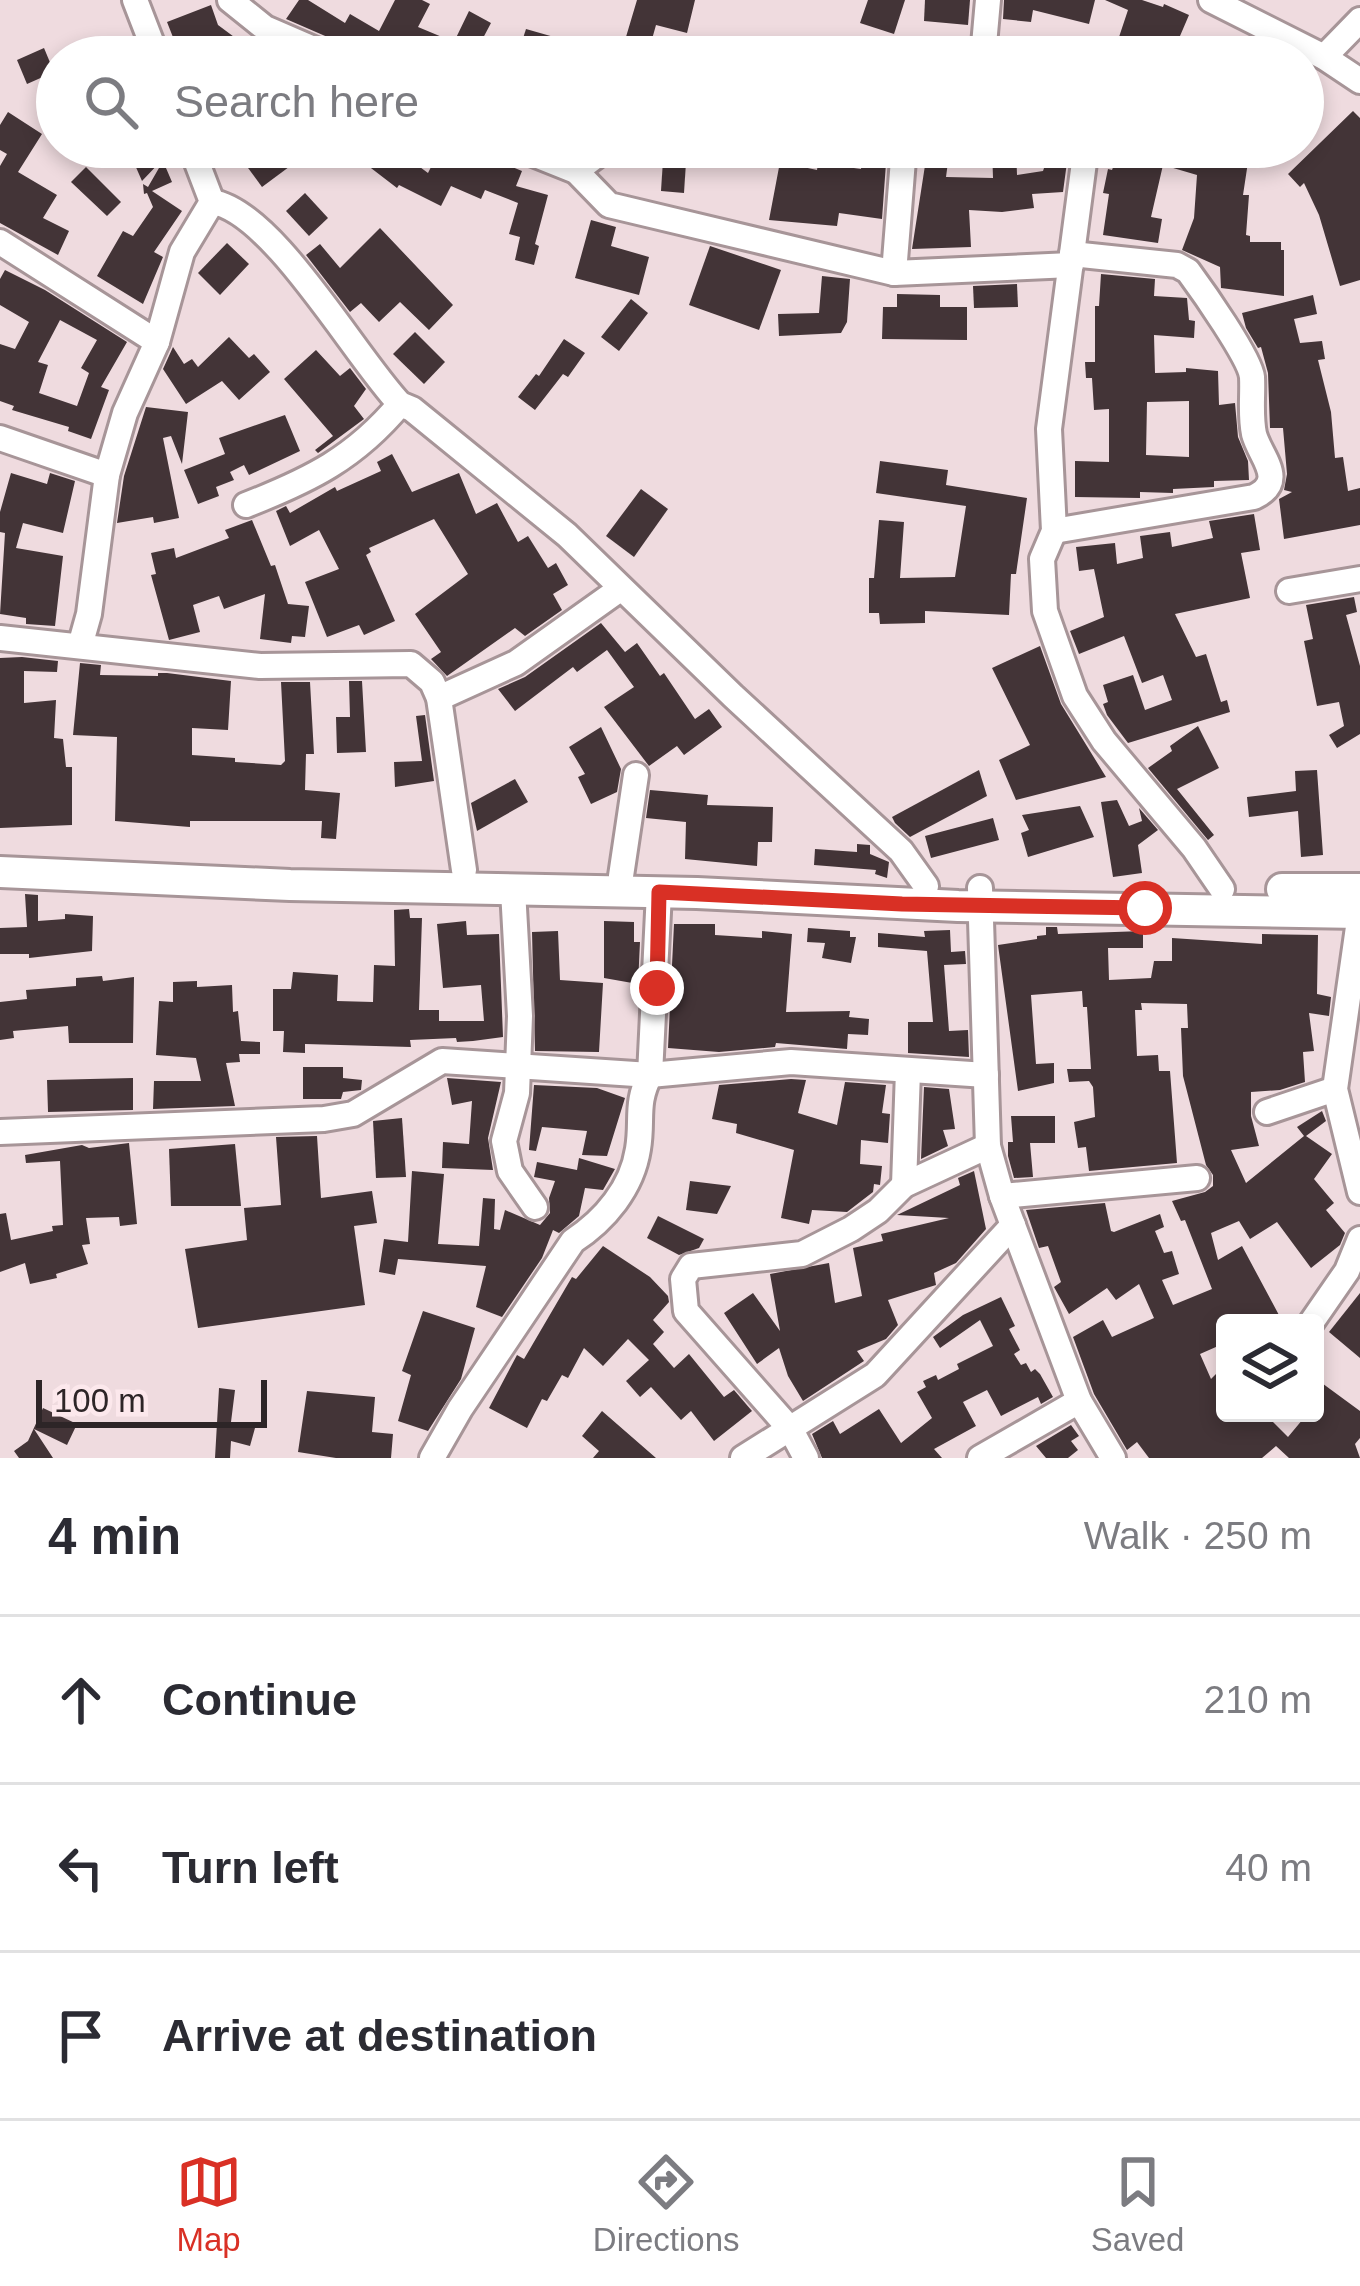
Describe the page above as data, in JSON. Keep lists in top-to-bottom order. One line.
{"scale_bar":"100 m","page":{"search":"Search here","scale":"100 m","heading":["4 min","Walk · 250 m"],"list":[["Continue","210 m"],["Turn left","40 m"],"Arrive at destination"],"nav":["Map","Directions","Saved"]}}
